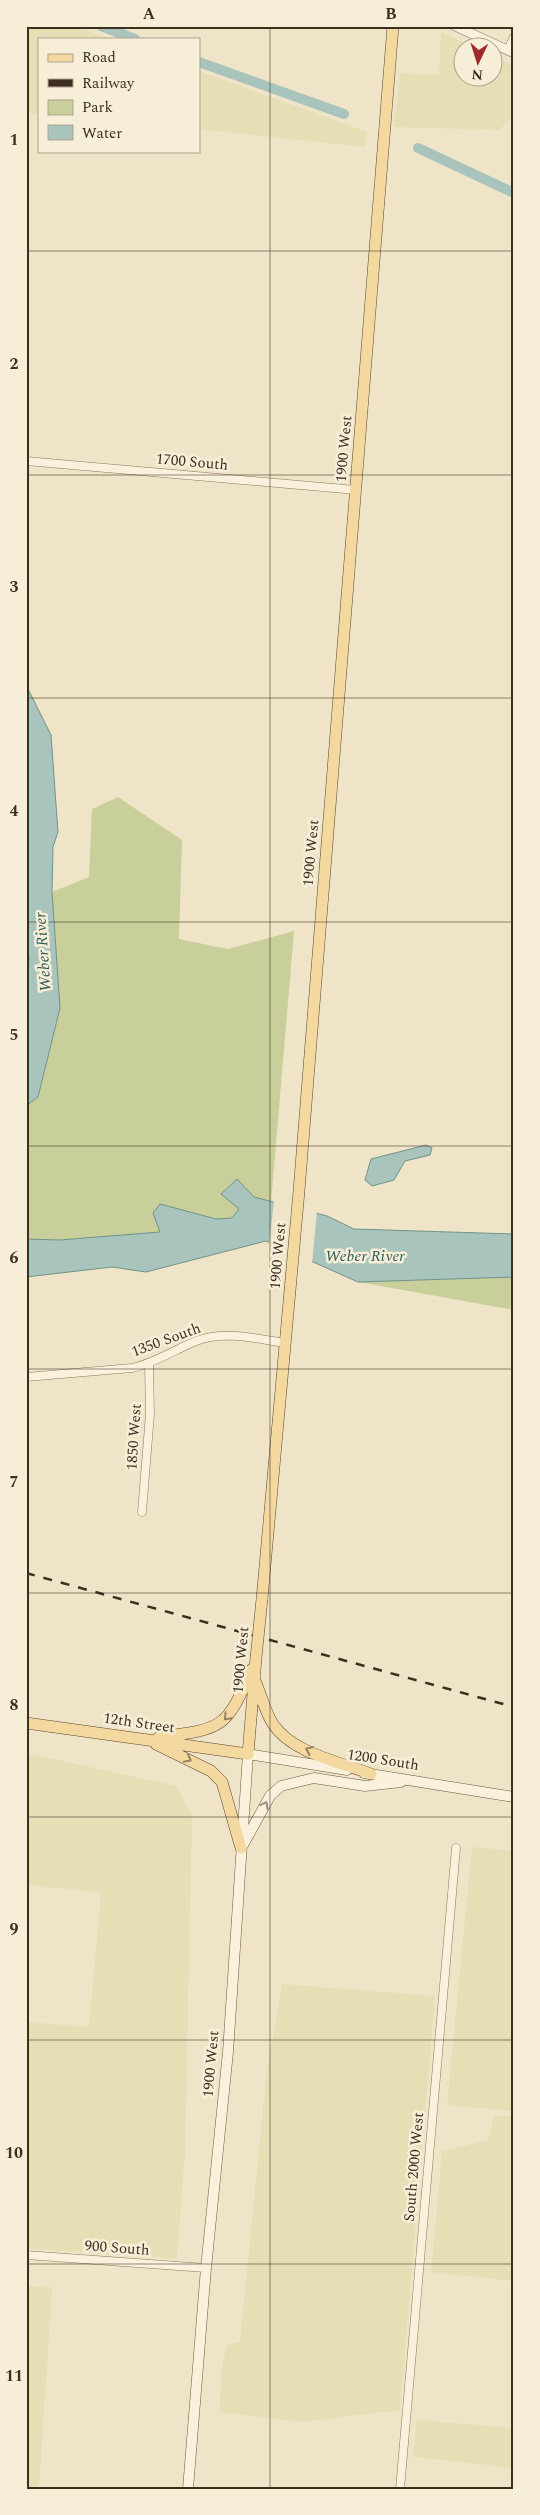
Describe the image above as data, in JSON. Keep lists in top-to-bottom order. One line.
{"streets":{"main road":["1900 West","12th Street","1200 South"],"street":["1700 South","1350 South","1850 West","South 2000 West","900 South"]},"crossings":[["1900 West","1700 South"],["1900 West","1350 South"],["1900 West","12th Street"],["1900 West","1200 South"],["1900 West","900 South"],["1350 South","1850 West"],["12th Street","1200 South"]],"water":["Weber River"],"legend":["Road","Railway","Park","Water"],"north":"bottom","grid":{"columns":["A","B"],"rows":["1","2","3","4","5","6","7","8","9","10","11"]}}
